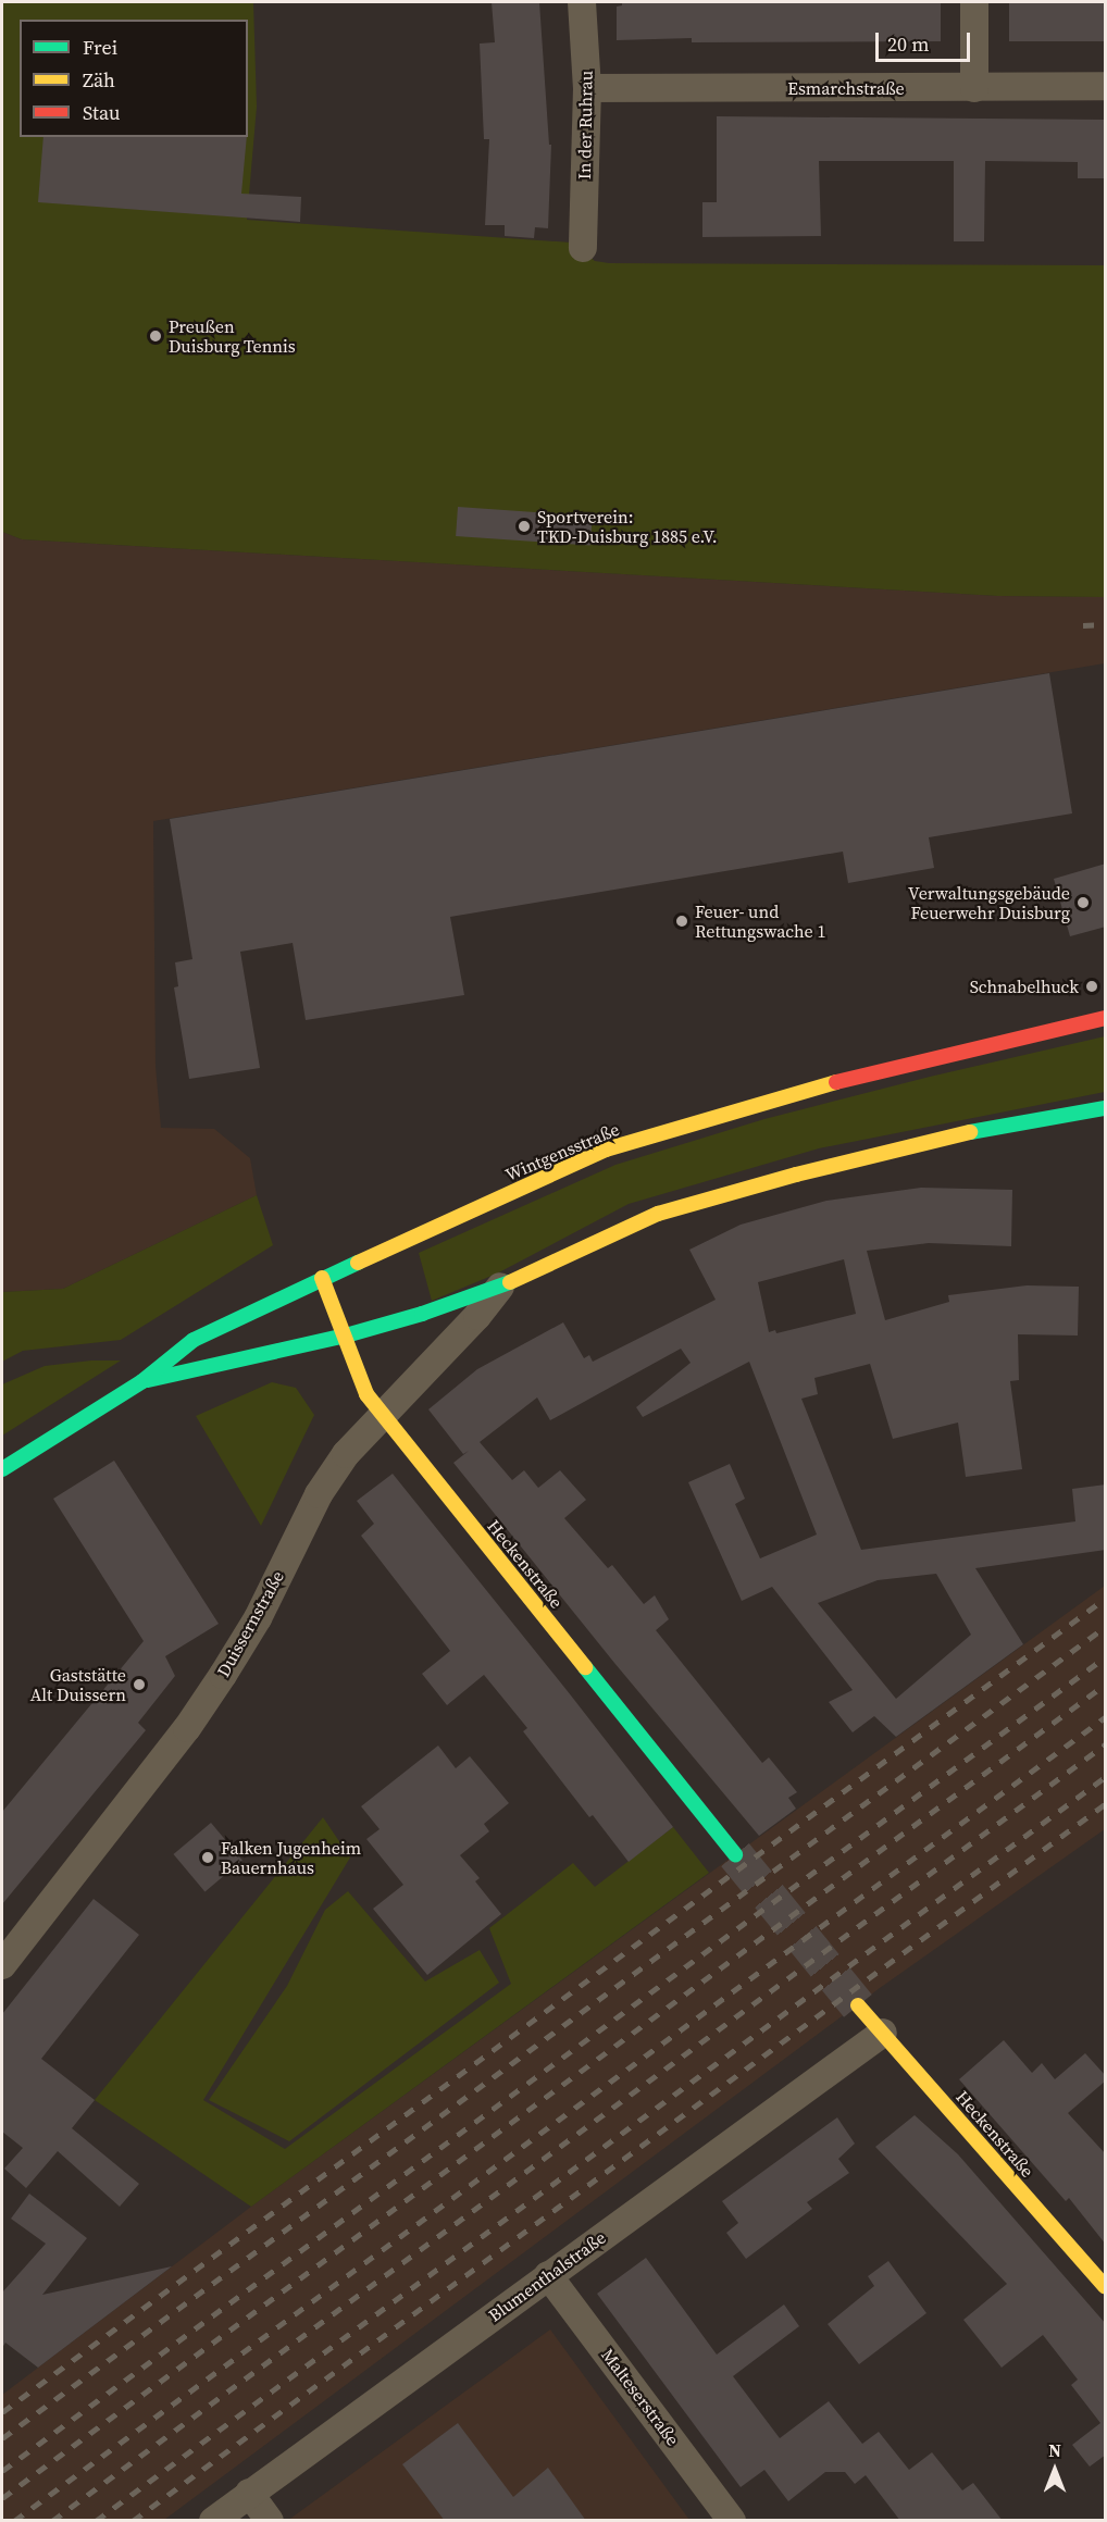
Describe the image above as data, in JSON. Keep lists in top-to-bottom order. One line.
{"streets":{"main road":["Wintgensstraße","Heckenstraße"],"street":["Esmarchstraße","In der Ruhrau","Duissernstraße","Blumenthalstraße","Malteserstraße"]},"crossings":[["Esmarchstraße","In der Ruhrau"],["Wintgensstraße","Heckenstraße"],["Wintgensstraße","Duissernstraße"],["Heckenstraße","Duissernstraße"],["Heckenstraße","Blumenthalstraße"],["Blumenthalstraße","Malteserstraße"]],"places":["Preußen Duisburg Tennis","Sportverein: TKD-Duisburg 1885 e.V.","Verwaltungsgebäude Feuerwehr Duisburg","Feuer- und Rettungswache 1","Schnabelhuck","Gaststätte Alt Duissern","Falken Jugenheim Bauernhaus"],"legend":["Frei","Zäh","Stau"],"scale_bar":"20 m","north":"top"}
